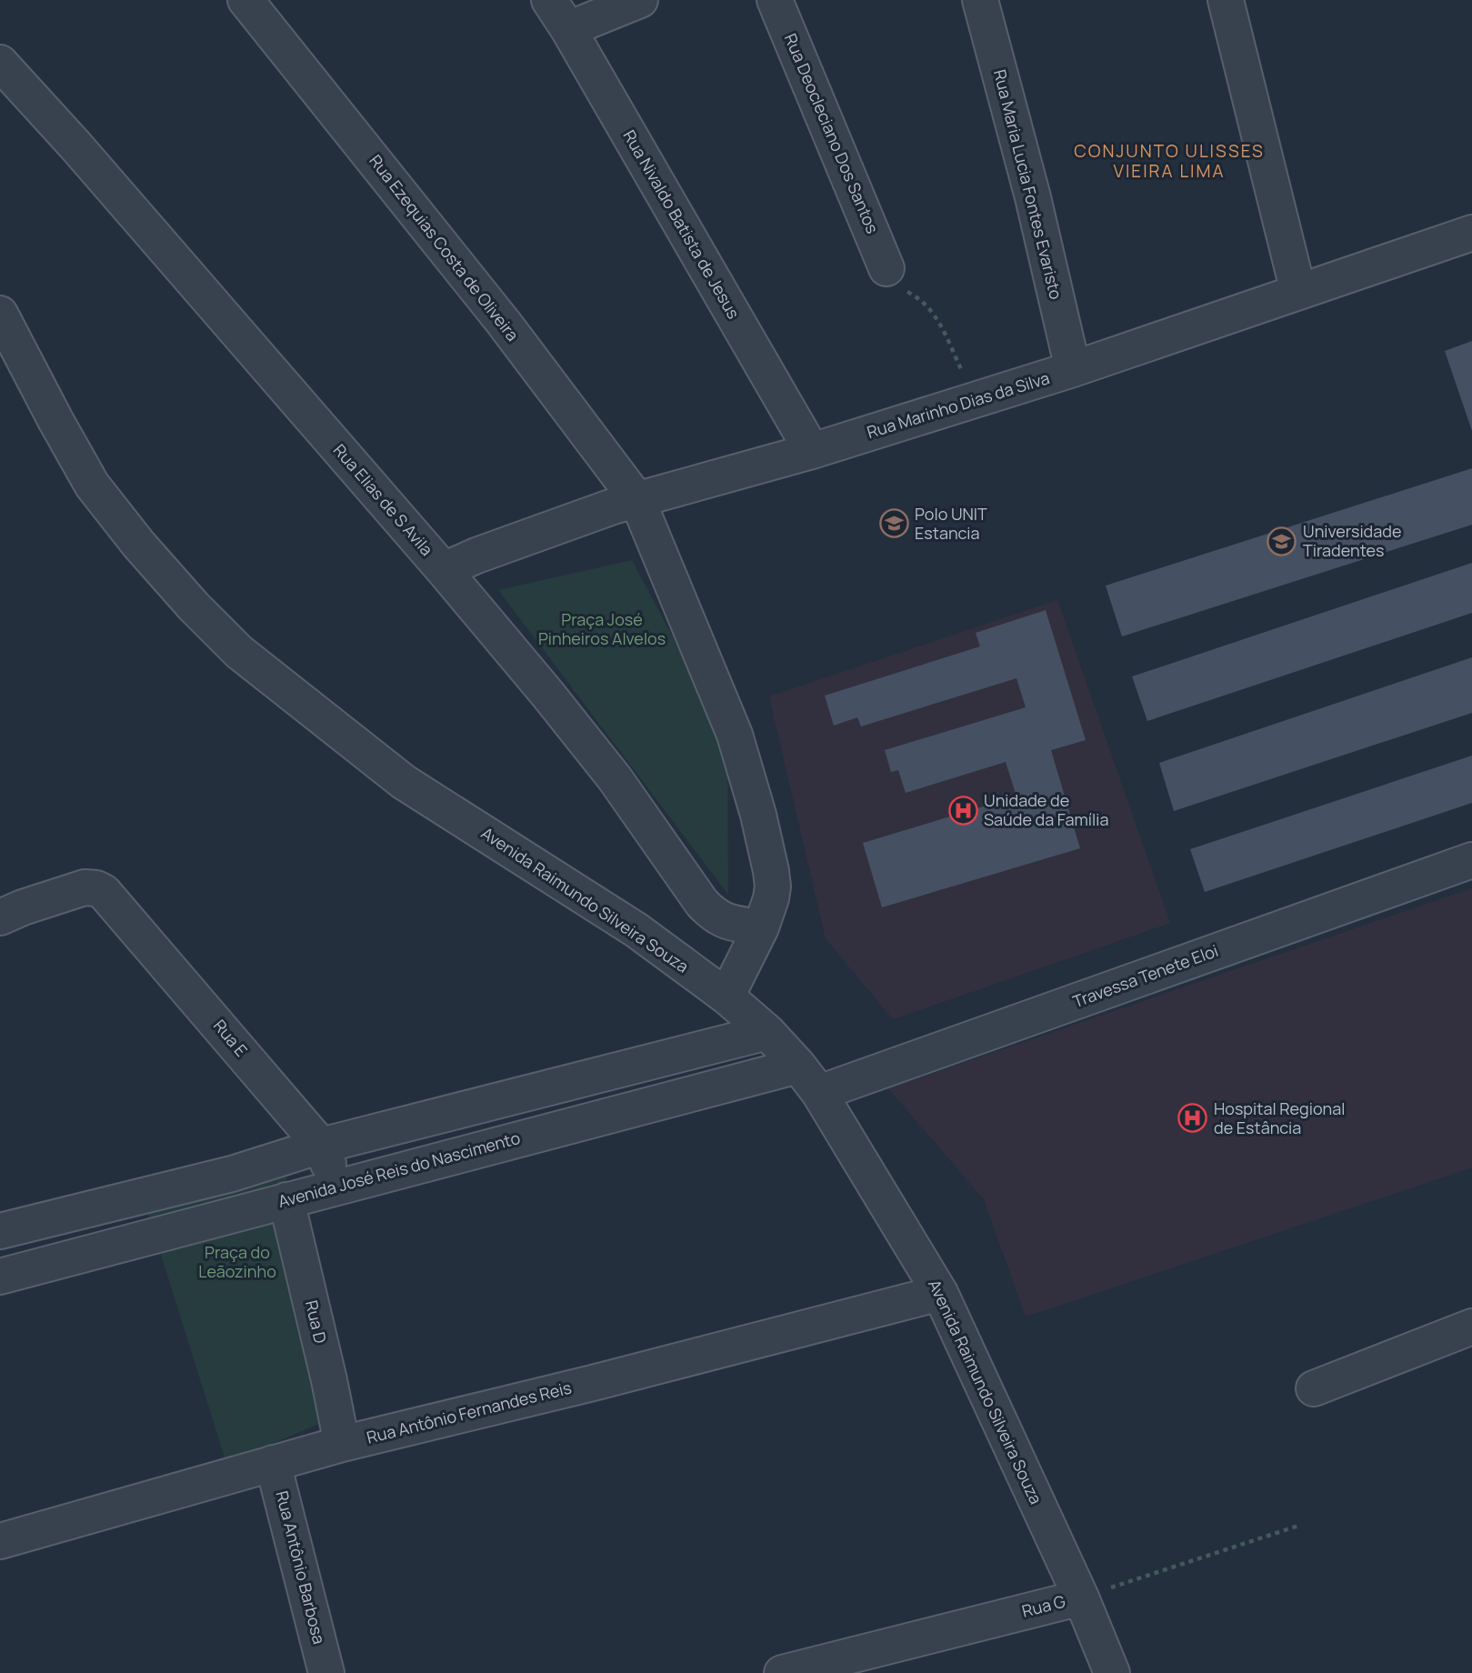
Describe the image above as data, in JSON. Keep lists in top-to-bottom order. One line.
{"streets":{"street":["Rua Deocleciano Dos Santos","Rua Maria Lucia Fontes Evaristo","Rua Nivaldo Batista de Jesus","Rua Ezequias Costa de Oliveira","Rua Marinho Dias da Silva","Rua Elias de S Avila","Avenida Raimundo Silveira Souza","Travessa Tenete Eloi","Rua E","Avenida José Reis do Nascimento","Rua D","Rua Antônio Fernandes Reis","Rua Antônio Barbosa","Rua G"]},"crossings":[["Rua Maria Lucia Fontes Evaristo","Rua Marinho Dias da Silva"],["Rua Nivaldo Batista de Jesus","Rua Marinho Dias da Silva"],["Rua Ezequias Costa de Oliveira","Rua Marinho Dias da Silva"],["Rua Ezequias Costa de Oliveira","Rua Elias de S Avila"],["Rua Ezequias Costa de Oliveira","Avenida Raimundo Silveira Souza"],["Rua Marinho Dias da Silva","Rua Elias de S Avila"],["Avenida Raimundo Silveira Souza","Travessa Tenete Eloi"],["Avenida Raimundo Silveira Souza","Avenida José Reis do Nascimento"],["Avenida Raimundo Silveira Souza","Rua Antônio Fernandes Reis"],["Avenida Raimundo Silveira Souza","Rua G"],["Rua E","Avenida José Reis do Nascimento"],["Avenida José Reis do Nascimento","Rua D"],["Rua D","Rua Antônio Fernandes Reis"],["Rua Antônio Fernandes Reis","Rua Antônio Barbosa"]],"districts":["CONJUNTO ULISSES VIEIRA LIMA"],"parks":["Praça José Pinheiros Alvelos","Praça do Leãozinho"],"places":{"school or university":["Polo UNIT Estancia","Universidade Tiradentes"],"hospital":["Unidade de Saúde da Família","Hospital Regional de Estância"]}}
